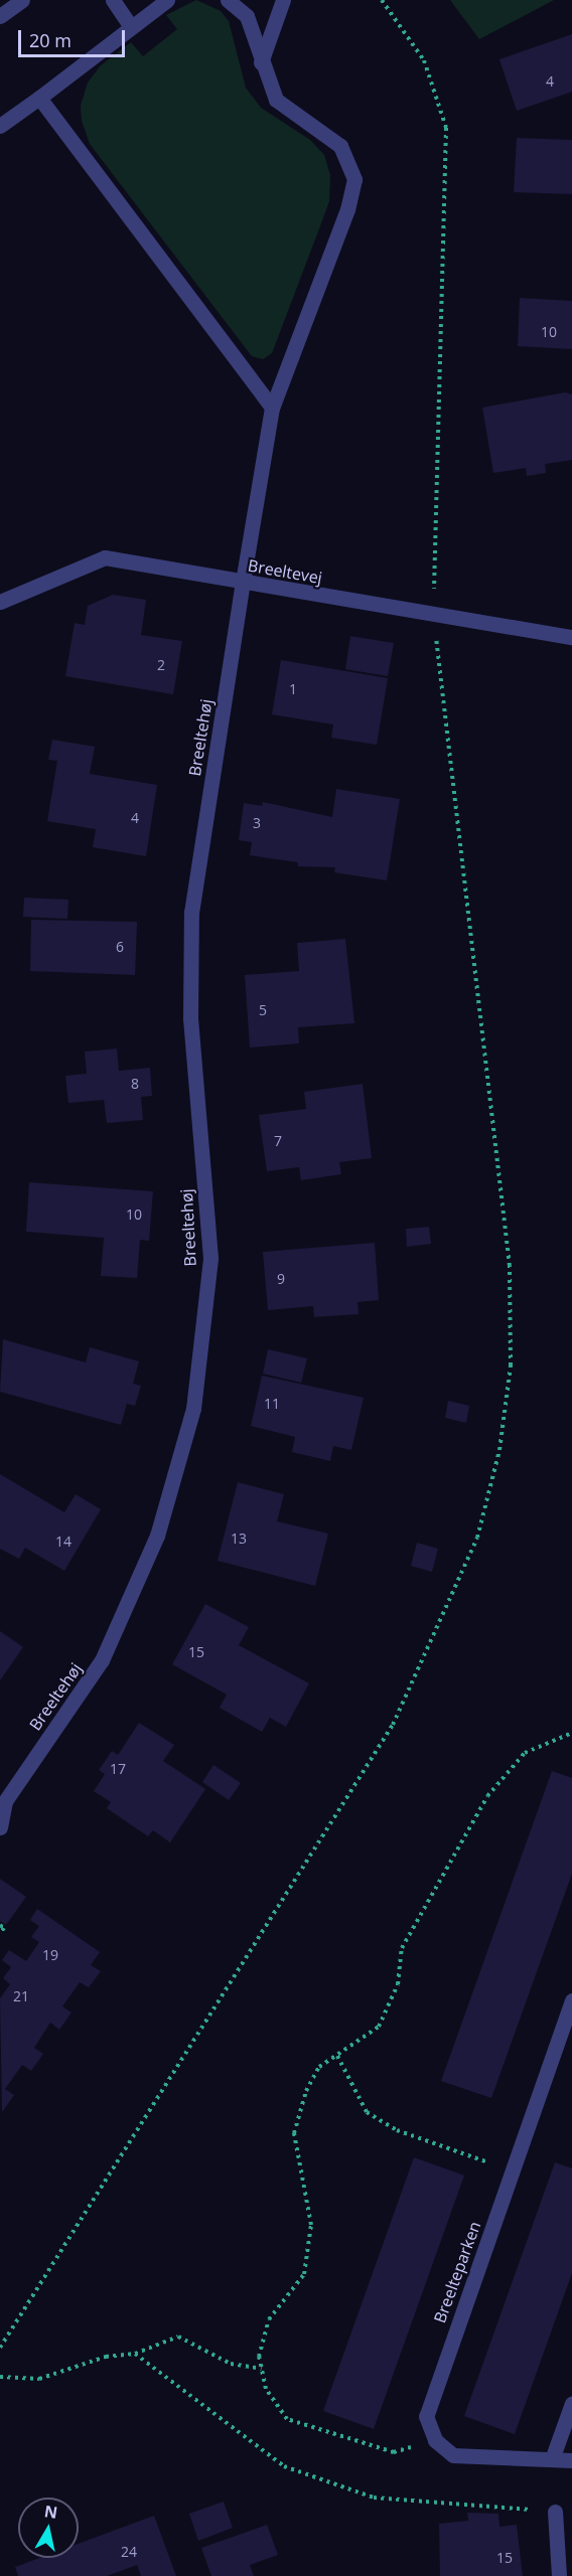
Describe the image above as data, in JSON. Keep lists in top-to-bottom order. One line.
{"streets":{"street":["Breeltevej","Breeltehøj","Breelteparken"]},"crossings":[["Breeltevej","Breeltehøj"]],"house_numbers":["4","10","2","1","4","3","6","5","8","7","10","9","11","13","14","15","17","19","21","24","15"],"scale_bar":"20 m","north":"top"}
